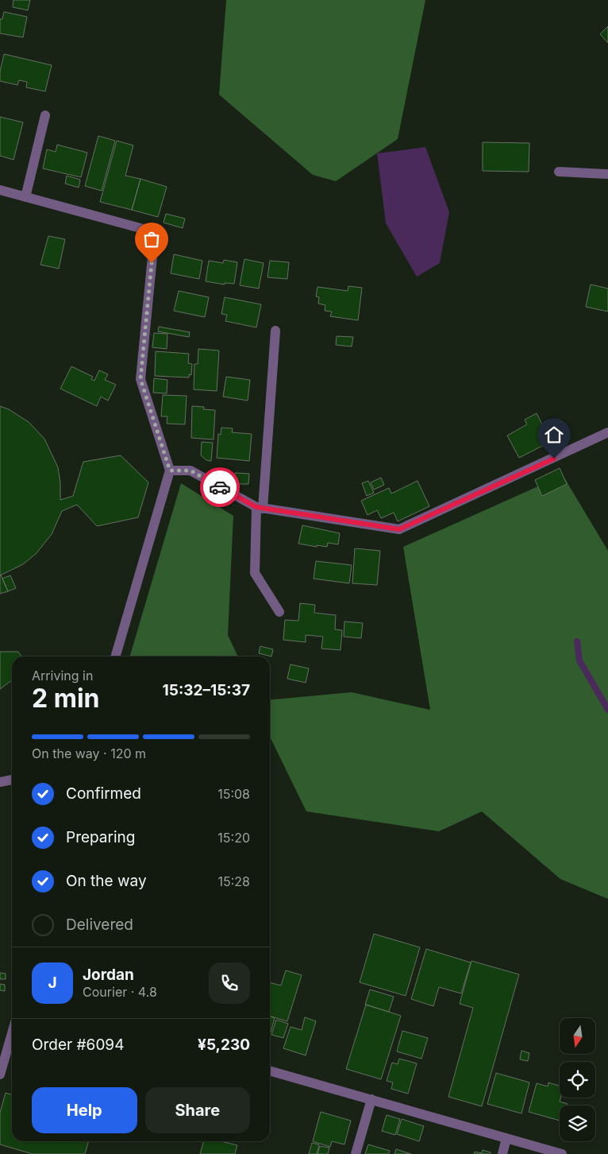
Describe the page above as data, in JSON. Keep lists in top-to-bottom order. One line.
{"north":"bottom","page":{"heading":["2 min","Arriving in","15:32–15:37"],"panel":["Jordan","Courier · 4.8","Order #6094","¥5,230"],"bar":"On the way · 120 m","list":[["Confirmed","15:08"],["Preparing","15:20"],["On the way","15:28"],"Delivered"],"round":"J","buttons":["Help","Share"]}}
